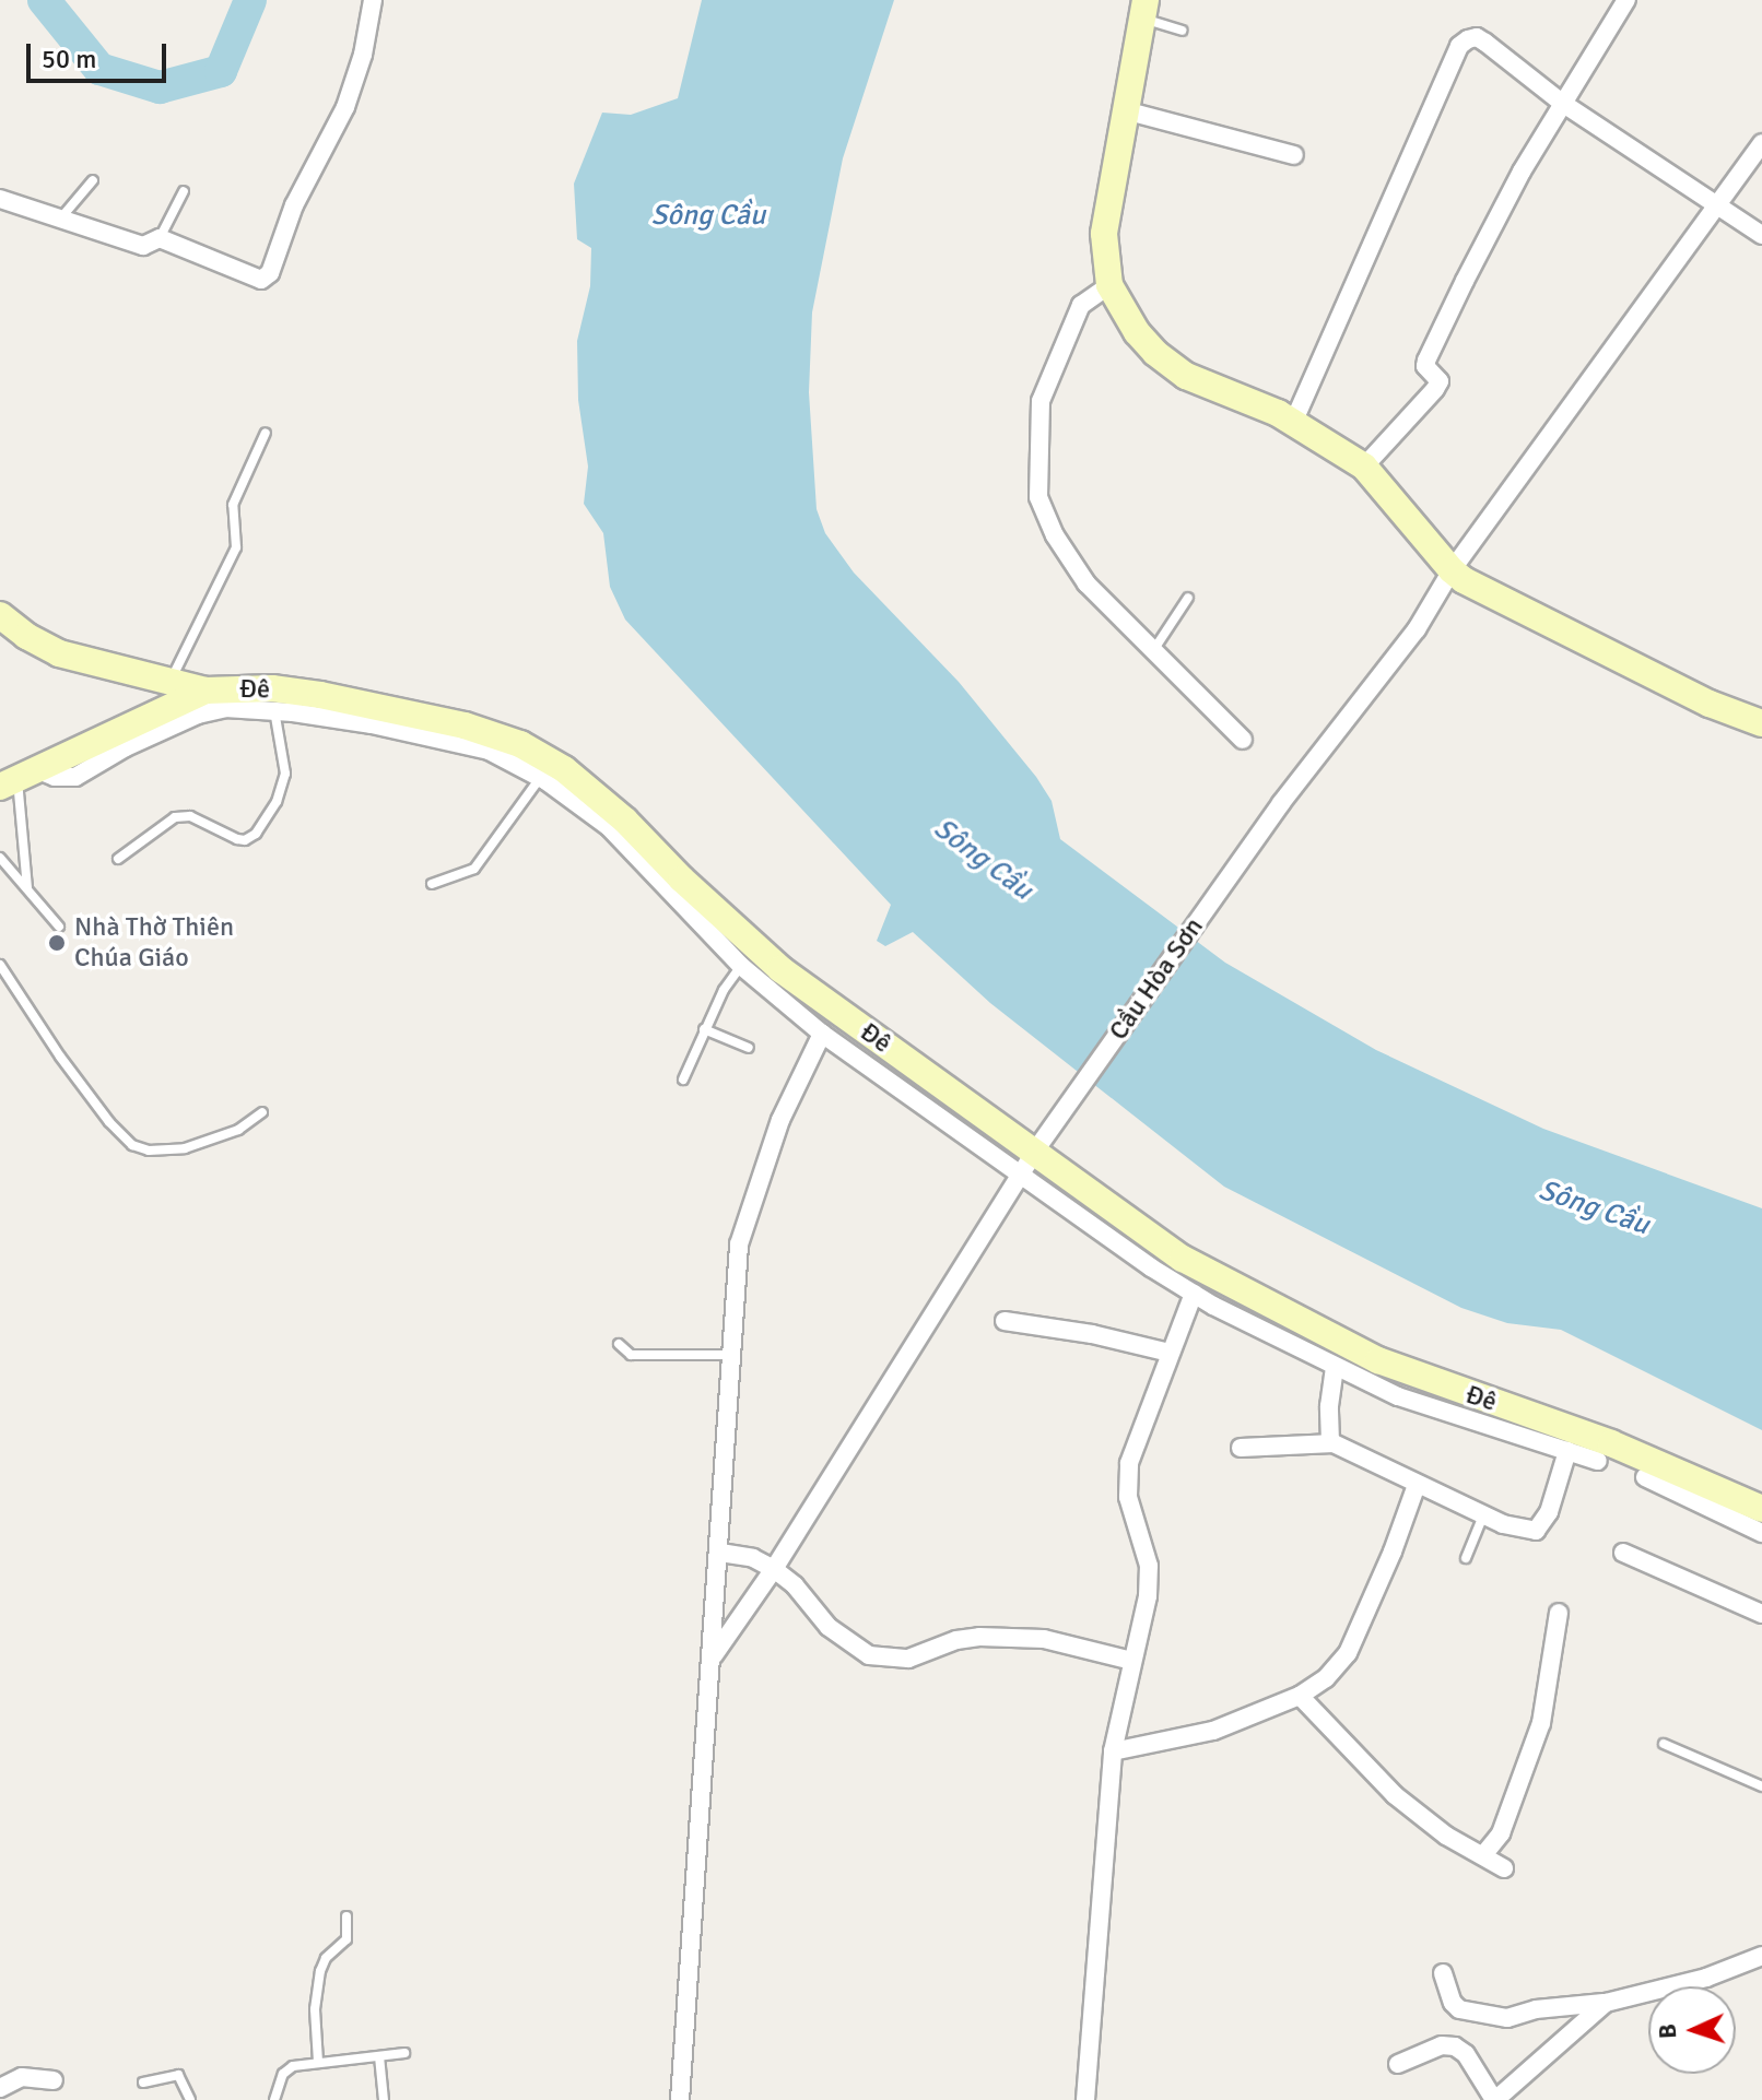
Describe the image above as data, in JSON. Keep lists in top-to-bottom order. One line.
{"streets":{"main road":["Đê"],"street":["Cầu Hòa Sơn"]},"crossings":[["Đê","Cầu Hòa Sơn"]],"water":["Sông Cầu"],"places":["Nhà Thờ Thiên Chúa Giáo"],"scale_bar":"50 m","north":"left"}
